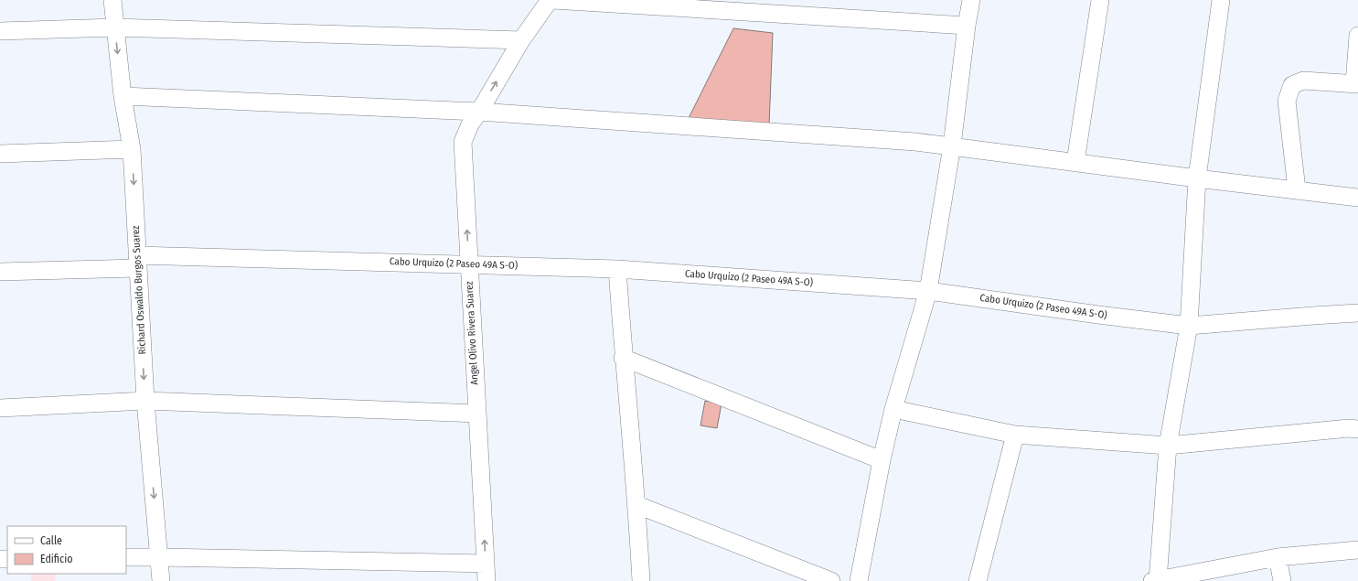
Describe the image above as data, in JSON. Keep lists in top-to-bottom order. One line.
{"streets":{"street":["Cabo Urquizo (2 Paseo 49A S-O)","Richard Oswaldo Burgos Suarez","Angel Olivo Rivera Suarez"]},"crossings":[["Cabo Urquizo (2 Paseo 49A S-O)","Richard Oswaldo Burgos Suarez"],["Cabo Urquizo (2 Paseo 49A S-O)","Angel Olivo Rivera Suarez"]],"one_way":["Richard Oswaldo Burgos Suarez"],"legend":["Calle","Edificio"]}
